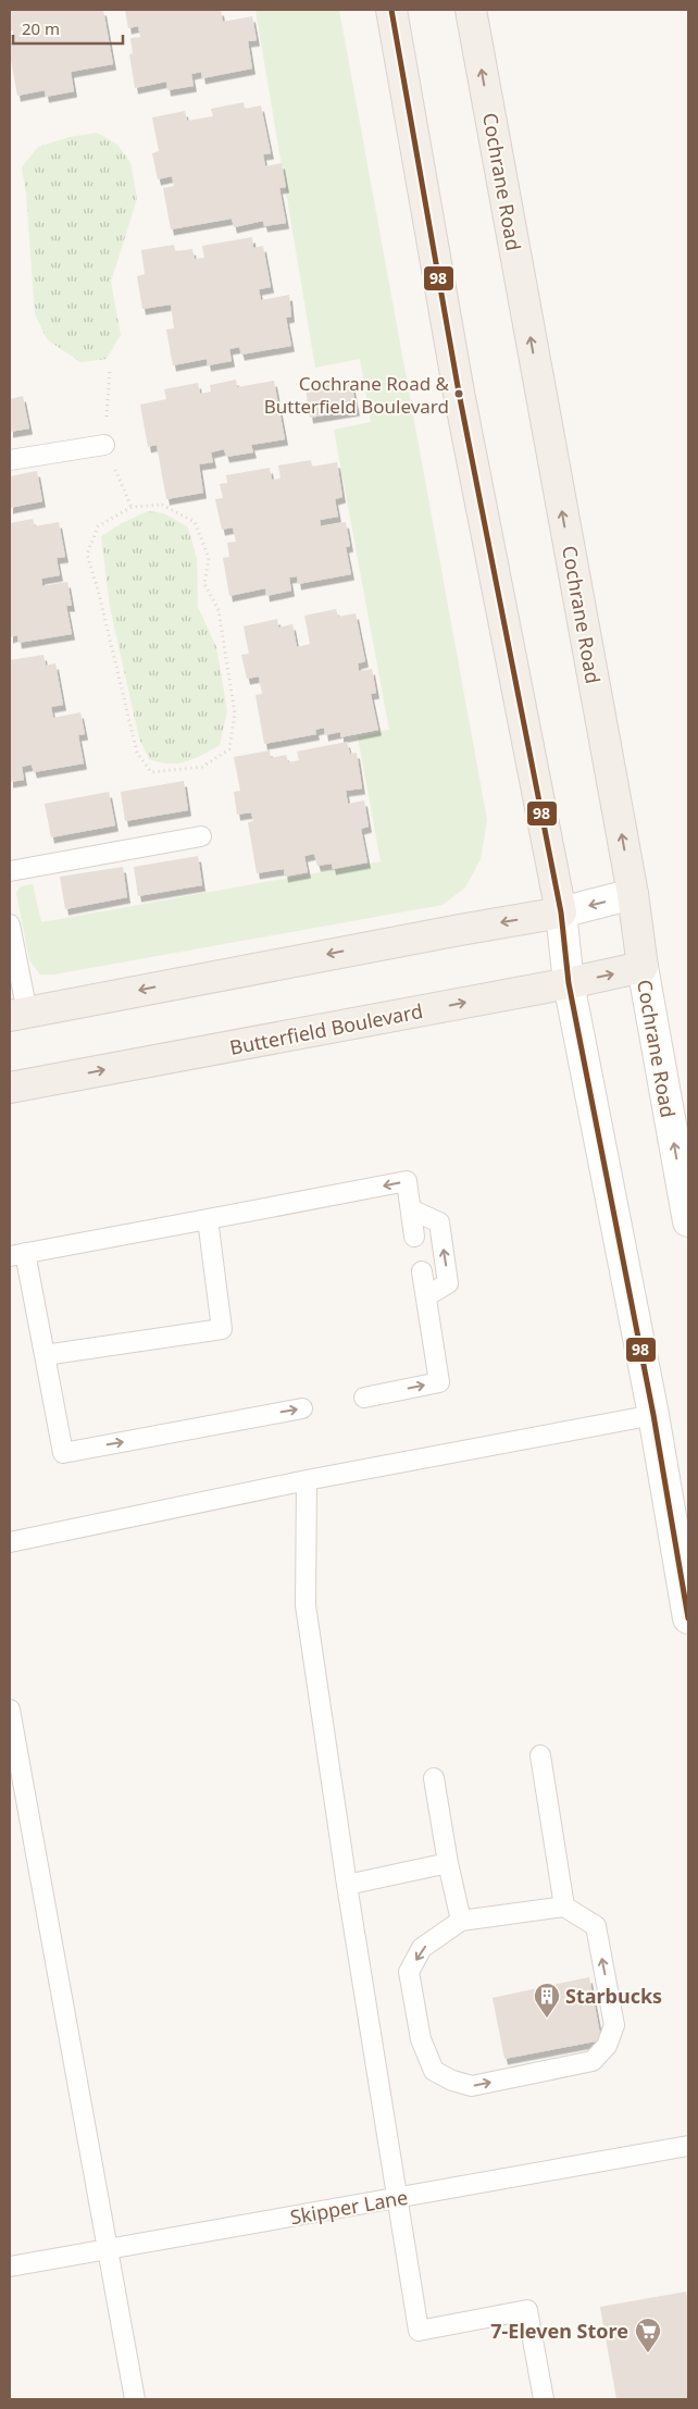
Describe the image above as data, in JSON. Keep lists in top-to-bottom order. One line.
{"streets":{"main road":["Cochrane Road","Butterfield Boulevard"],"lane":["Skipper Lane"]},"crossings":[["Cochrane Road","Butterfield Boulevard"]],"places":{"other":["Cochrane Road & Butterfield Boulevard"],"building":["Starbucks"],"supermarket":["7-Eleven Store"]},"lines":["transit line 98"],"scale_bar":"20 m"}
